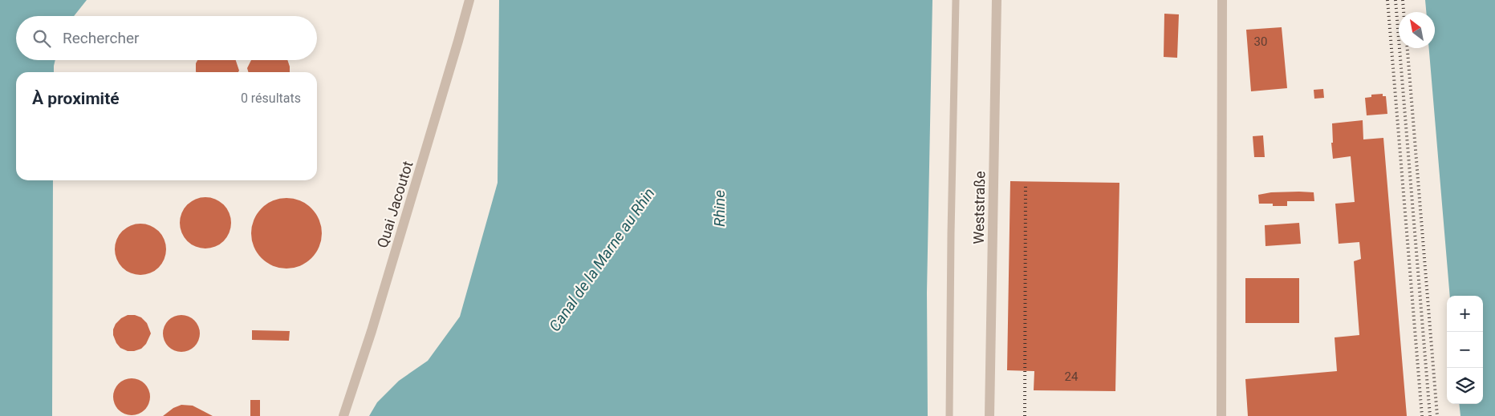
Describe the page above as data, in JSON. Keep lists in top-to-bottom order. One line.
{"streets":{"street":["Quai Jacoutot","Weststraße"]},"water":["Rhine","Canal de la Marne au Rhin"],"house_numbers":["30","24"],"north":"top left","page":{"search":"Rechercher","heading":["À proximité","0 résultats"],"map_buttons":["+","−"]}}
